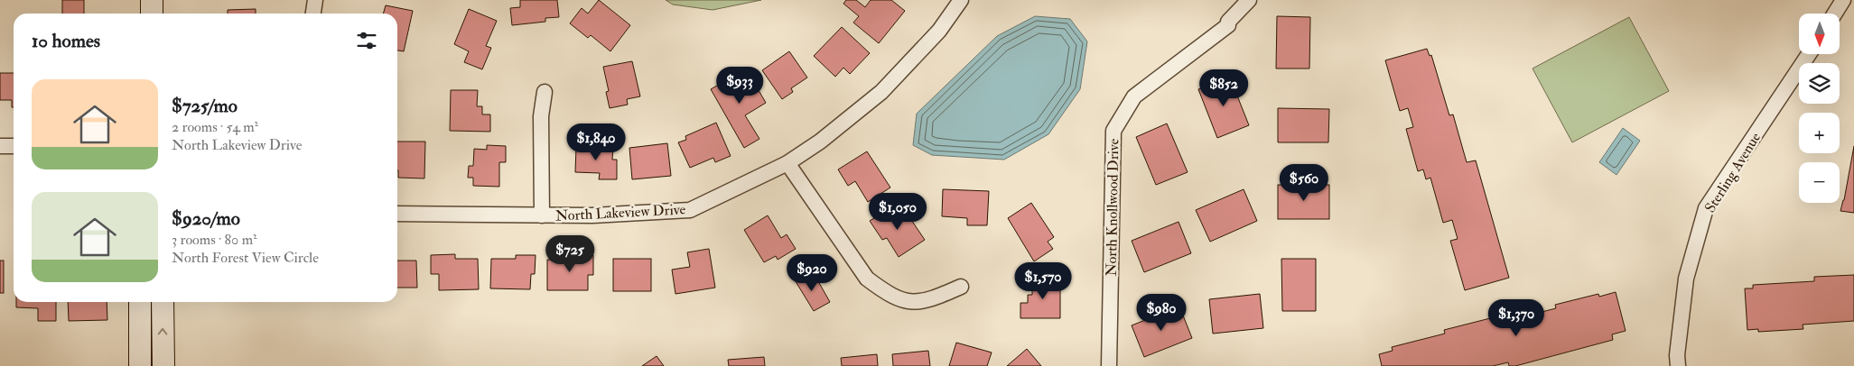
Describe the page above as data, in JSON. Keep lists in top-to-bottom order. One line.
{"streets":{"street":["Sterling Avenue","North Knollwood Drive","North Lakeview Drive"]},"north":"bottom","page":{"map_buttons":["+","−"],"heading":"10 homes","price":["$933","$852","$1,840","$560","$1,050","$725","$920","$1,570","$980","$1,370"],"list":[{"name":"$725/mo","note":"2 rooms · 54 m² · North Lakeview Drive"},{"name":"$920/mo","note":"3 rooms · 80 m² · North Forest View Circle"}]}}
